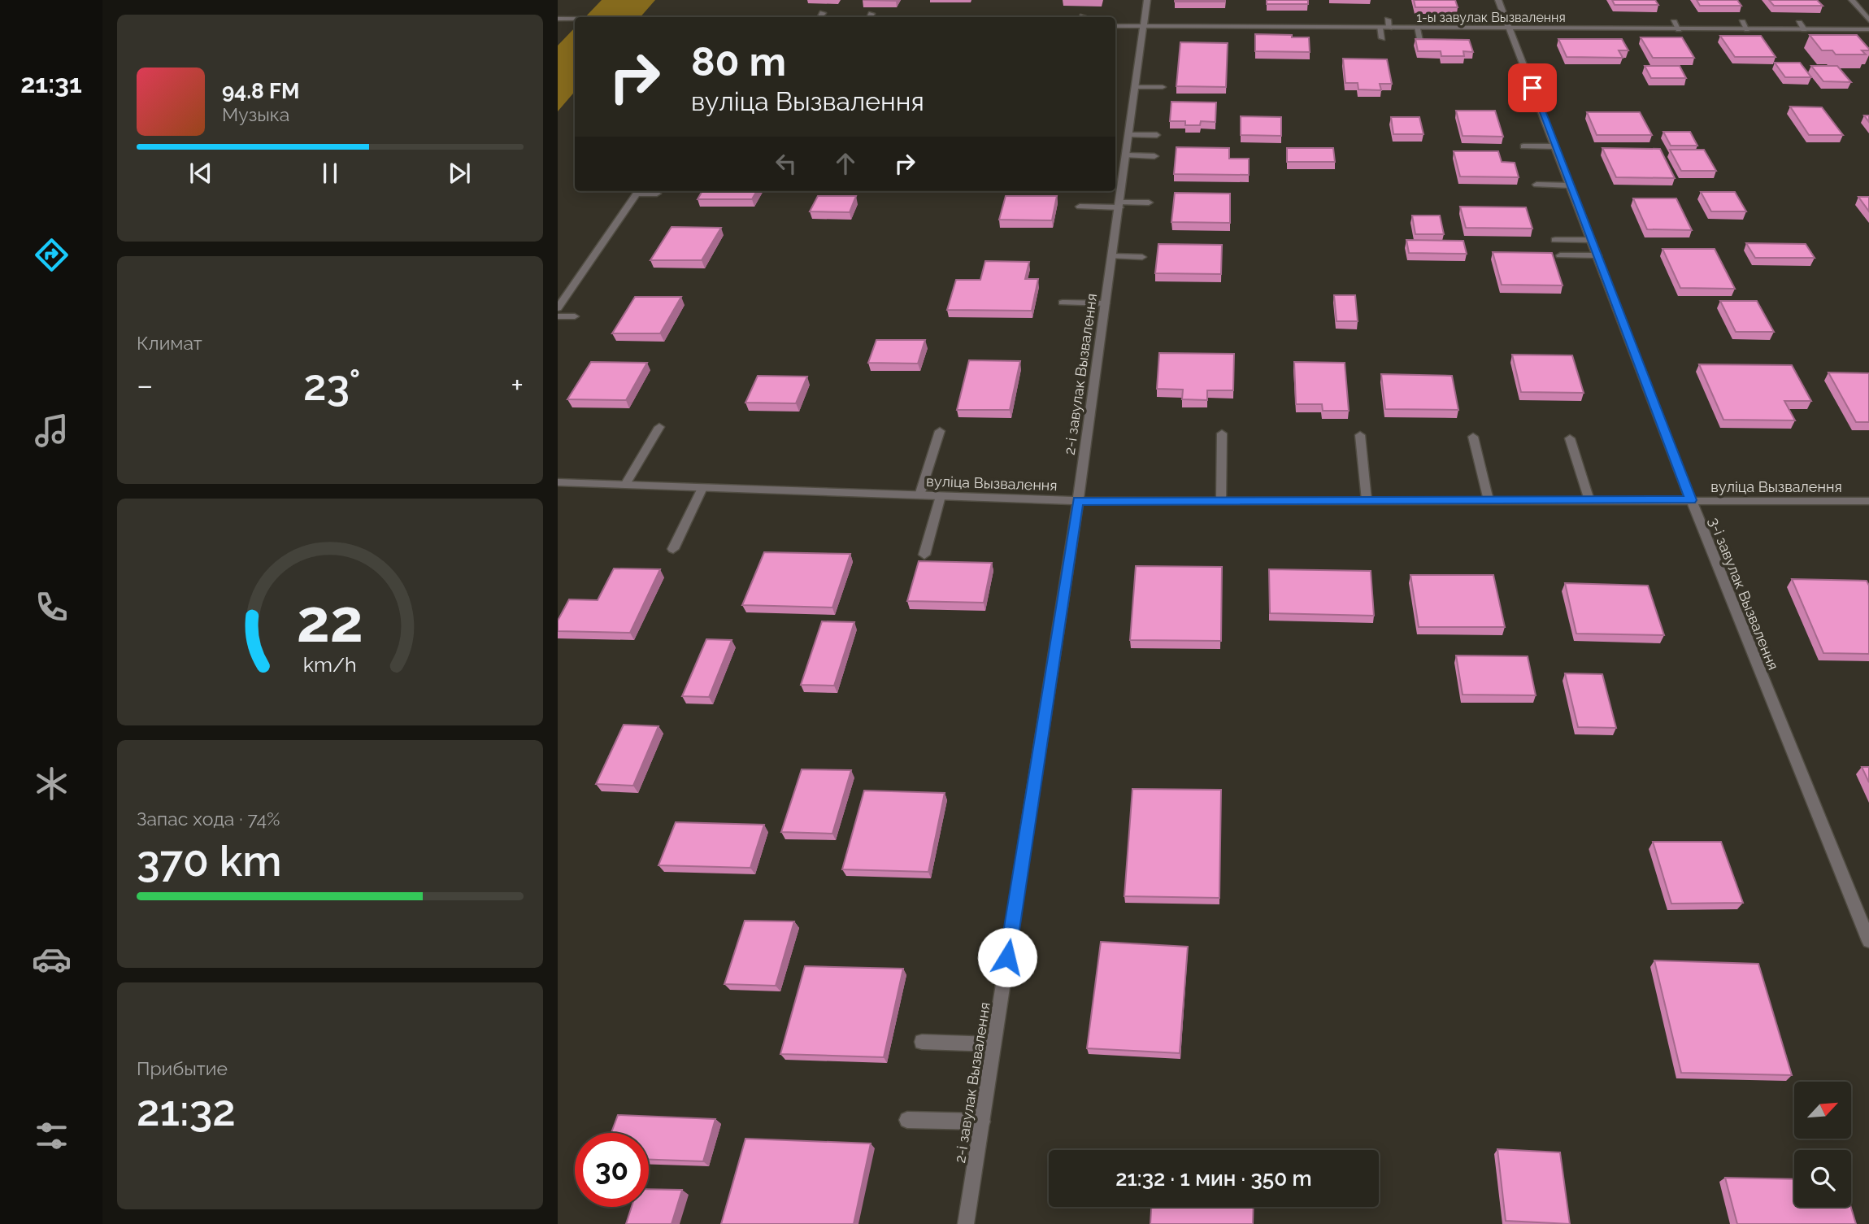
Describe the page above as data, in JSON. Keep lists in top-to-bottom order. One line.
{"streets":{"street":["1-ы завулак Вызвалення","2-і завулак Вызвалення","вуліца Вызвалення","3-і завулак Вызвалення"]},"crossings":[["1-ы завулак Вызвалення","2-і завулак Вызвалення"],["1-ы завулак Вызвалення","3-і завулак Вызвалення"],["2-і завулак Вызвалення","вуліца Вызвалення"],["вуліца Вызвалення","3-і завулак Вызвалення"]],"north":"top right","page":{"tabs":"21:31","turn":["80 m","вуліца Вызвалення"],"song":["94.8 FM","Музыка"],"tile":["Климат",["Запас хода · 74%","370 km"],["Прибытие","21:32"]],"heat":["−","23°","+"],"limit":"30","trip":"21:32 · 1 мин · 350 m","gauge":["22","km/h"]}}
